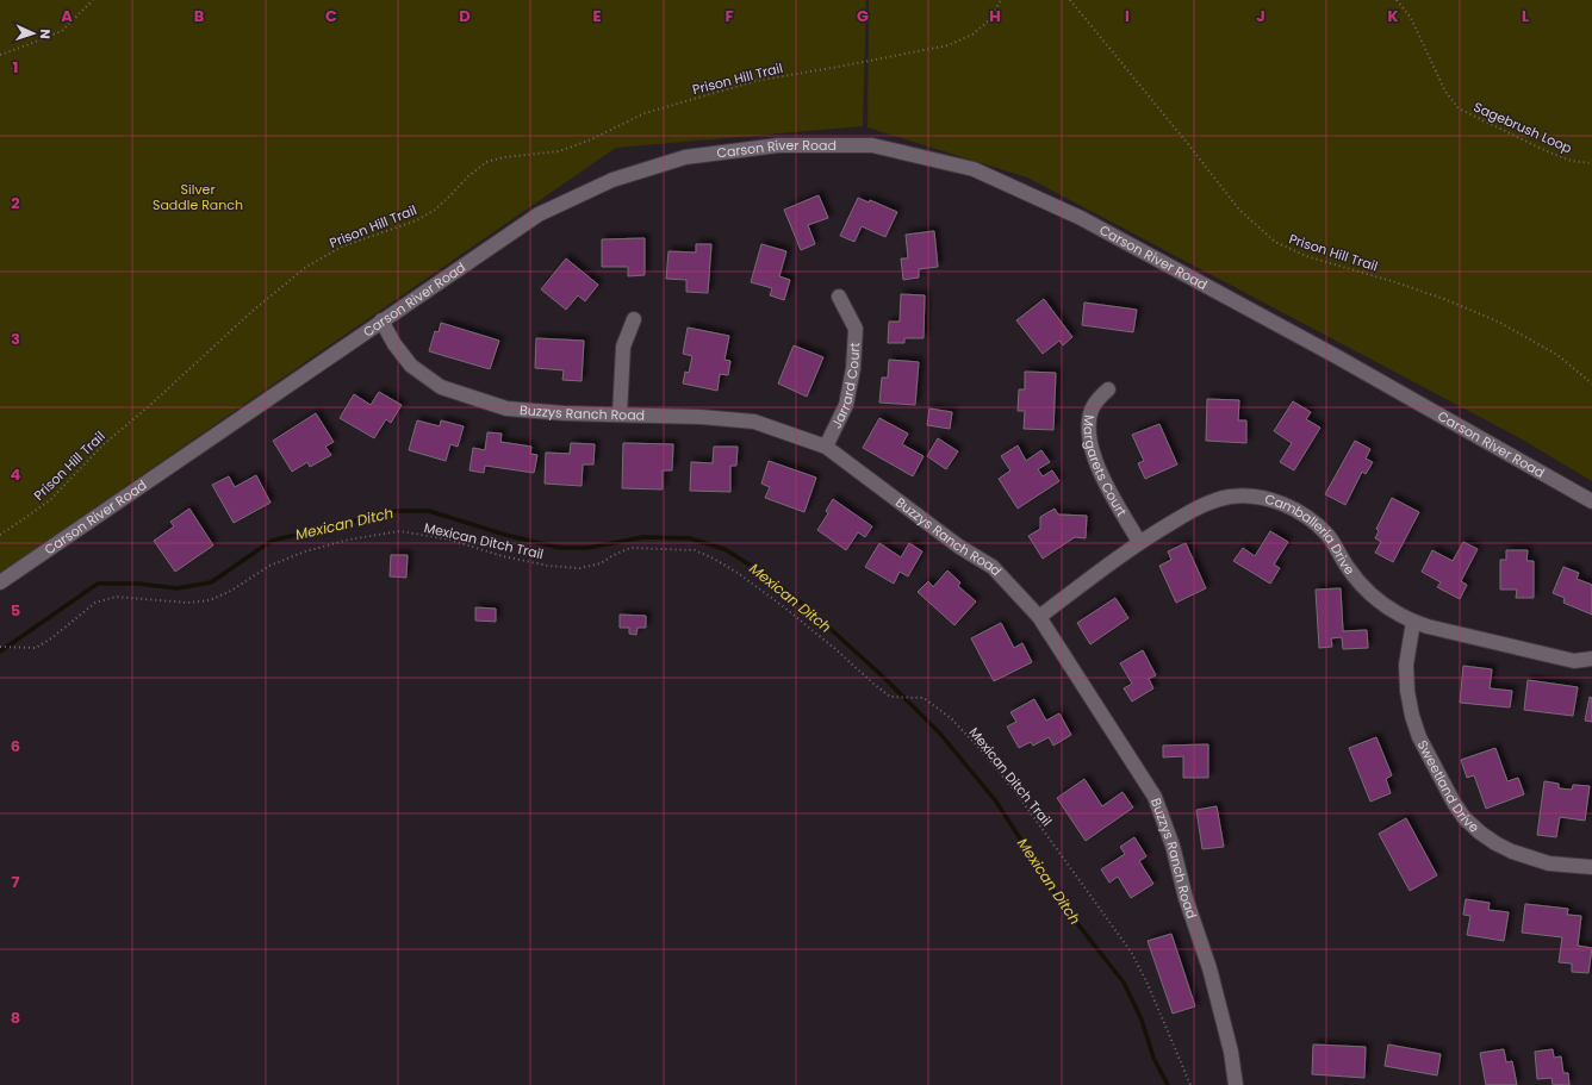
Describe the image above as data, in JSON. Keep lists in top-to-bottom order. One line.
{"streets":{"street":["Carson River Road","Jarrard Court","Buzzys Ranch Road","Margarets Court","Camballeria Drive","Sweetland Drive"],"path":["Prison Hill Trail","Sagebrush Loop","Mexican Ditch Trail"]},"crossings":[["Carson River Road","Buzzys Ranch Road"],["Jarrard Court","Buzzys Ranch Road"],["Buzzys Ranch Road","Camballeria Drive"],["Margarets Court","Camballeria Drive"],["Camballeria Drive","Sweetland Drive"]],"water":["Mexican Ditch"],"parks":["Silver Saddle Ranch"],"north":"right","grid":{"columns":["A","B","C","D","E","F","G","H","I","J","K","L"],"rows":["1","2","3","4","5","6","7","8"]}}
